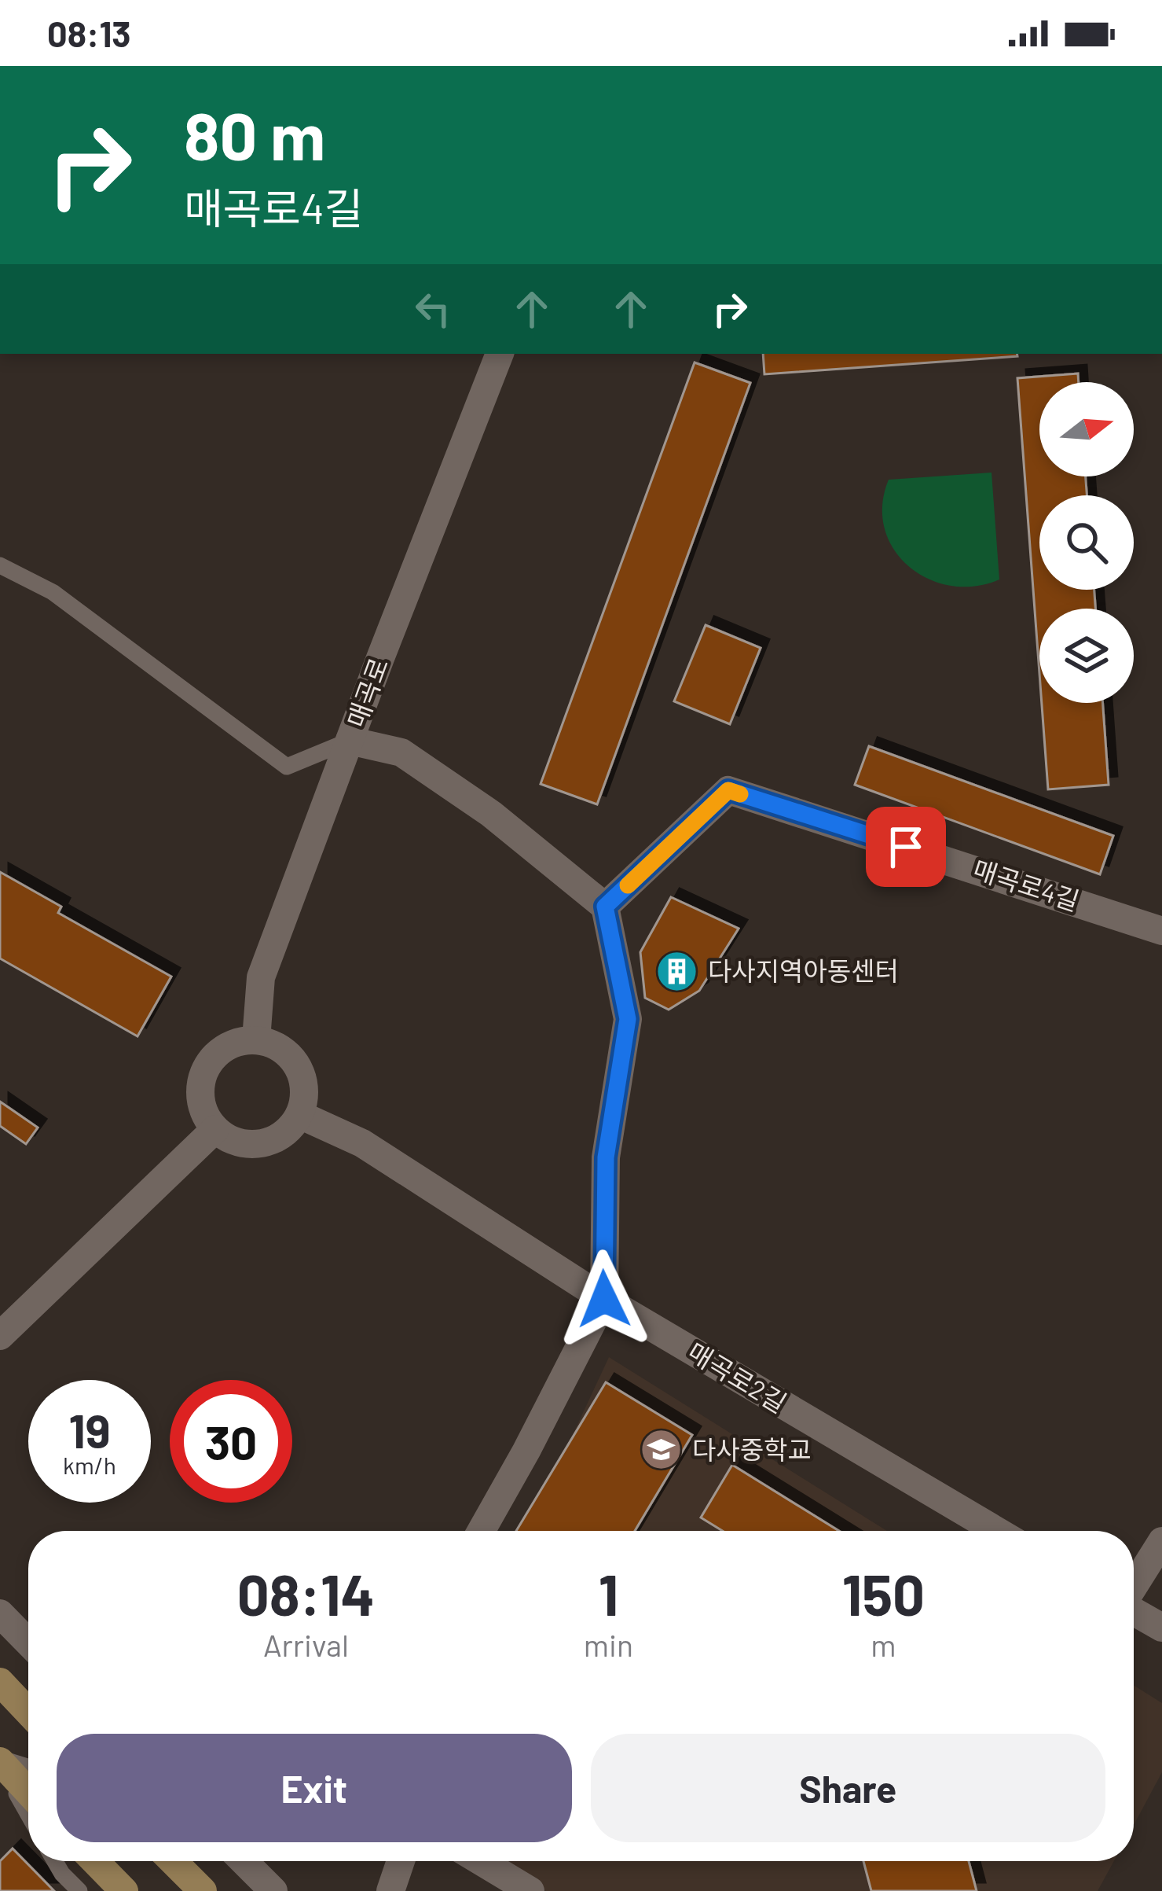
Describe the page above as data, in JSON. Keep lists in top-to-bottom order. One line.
{"streets":{"street":["매곡로","매곡로4길","매곡로2길"]},"crossings":[["매곡로","매곡로2길"]],"places":{"building":["다사지역아동센터"],"school or university":["다사중학교"]},"north":"right","page":{"status":"08:13","turn":["80 m","매곡로4길"],"speed":"19 km/h","limit":"30","eta":["08:14","Arrival","1","min","150","m"],"buttons":["Exit","Share"]}}
